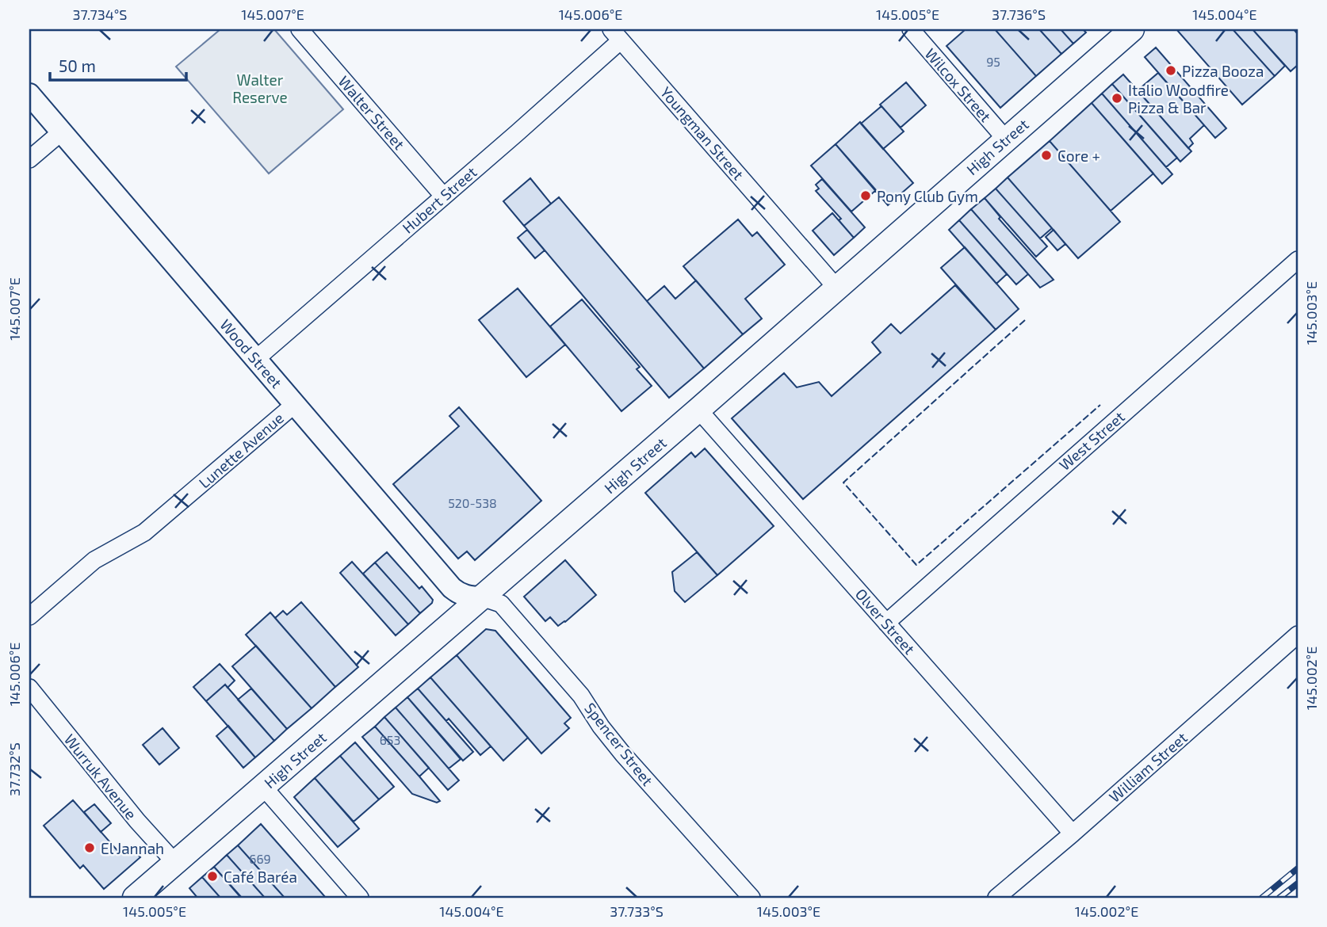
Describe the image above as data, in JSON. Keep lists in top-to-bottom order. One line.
{"streets":{"main road":["High Street"],"street":["Wilcox Street","Walter Street","Youngman Street","Hubert Street","Wood Street","West Street","Lunette Avenue","Olver Street","Spencer Street","William Street","Wurruk Avenue"]},"crossings":[["Wilcox Street","High Street"],["Walter Street","Hubert Street"],["Youngman Street","High Street"],["Youngman Street","Hubert Street"],["High Street","Wood Street"],["High Street","Olver Street"],["High Street","Spencer Street"],["High Street","Wurruk Avenue"],["Hubert Street","Wood Street"],["Wood Street","Lunette Avenue"],["Wood Street","Spencer Street"],["West Street","Olver Street"],["Olver Street","William Street"]],"parks":["Walter Reserve"],"places":["Pizza Booza","Italio Woodfire Pizza & Bar","Core +","Pony Club Gym","El Jannah","Café Baréa"],"house_numbers":["95","520-538","653","669"],"scale_bar":"50 m","coordinates":["37.734°S","145.007°E","145.006°E","145.005°E","37.736°S","145.004°E","145.003°E","145.002°E","37.732°S","37.733°S"]}
